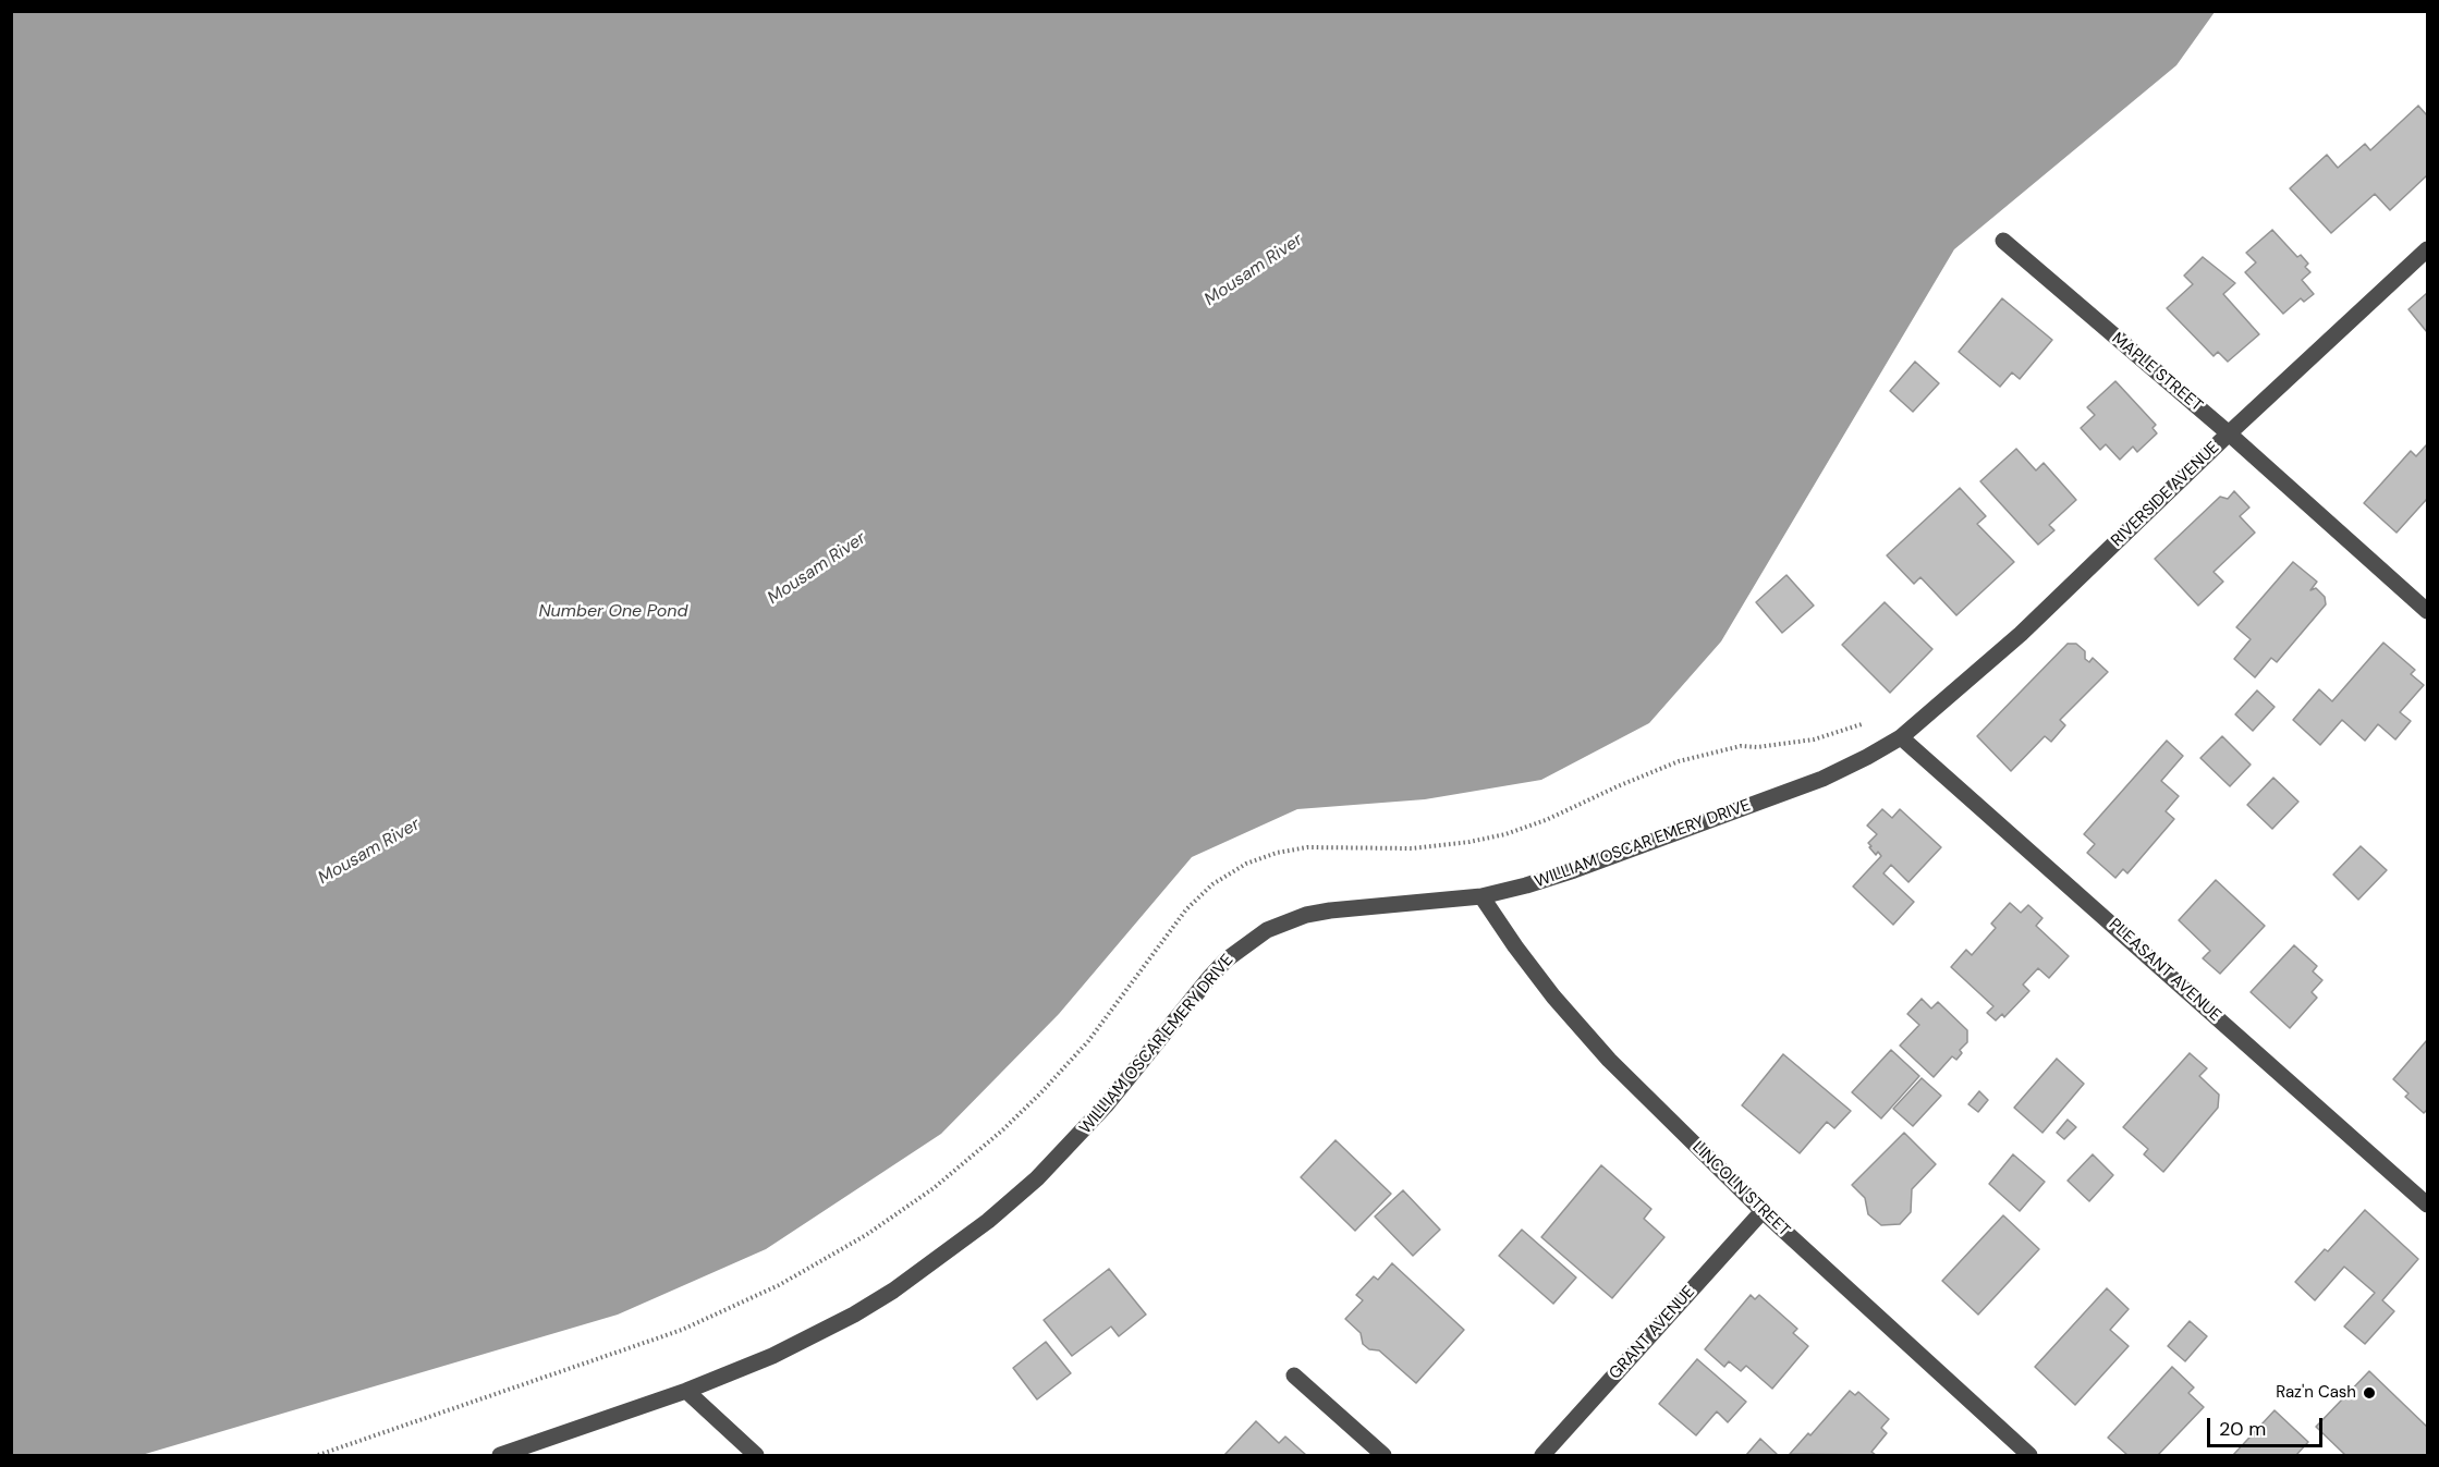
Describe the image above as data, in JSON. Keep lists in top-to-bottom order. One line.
{"streets":{"street":["MAPLE STREET","RIVERSIDE AVENUE","WILLIAM OSCAR EMERY DRIVE","PLEASANT AVENUE","LINCOLN STREET","GRANT AVENUE"]},"crossings":[["MAPLE STREET","RIVERSIDE AVENUE"],["RIVERSIDE AVENUE","WILLIAM OSCAR EMERY DRIVE"],["RIVERSIDE AVENUE","PLEASANT AVENUE"],["WILLIAM OSCAR EMERY DRIVE","PLEASANT AVENUE"],["WILLIAM OSCAR EMERY DRIVE","LINCOLN STREET"],["LINCOLN STREET","GRANT AVENUE"]],"water":["Mousam River","Number One Pond"],"places":["Raz'n Cash"],"scale_bar":"20 m"}
